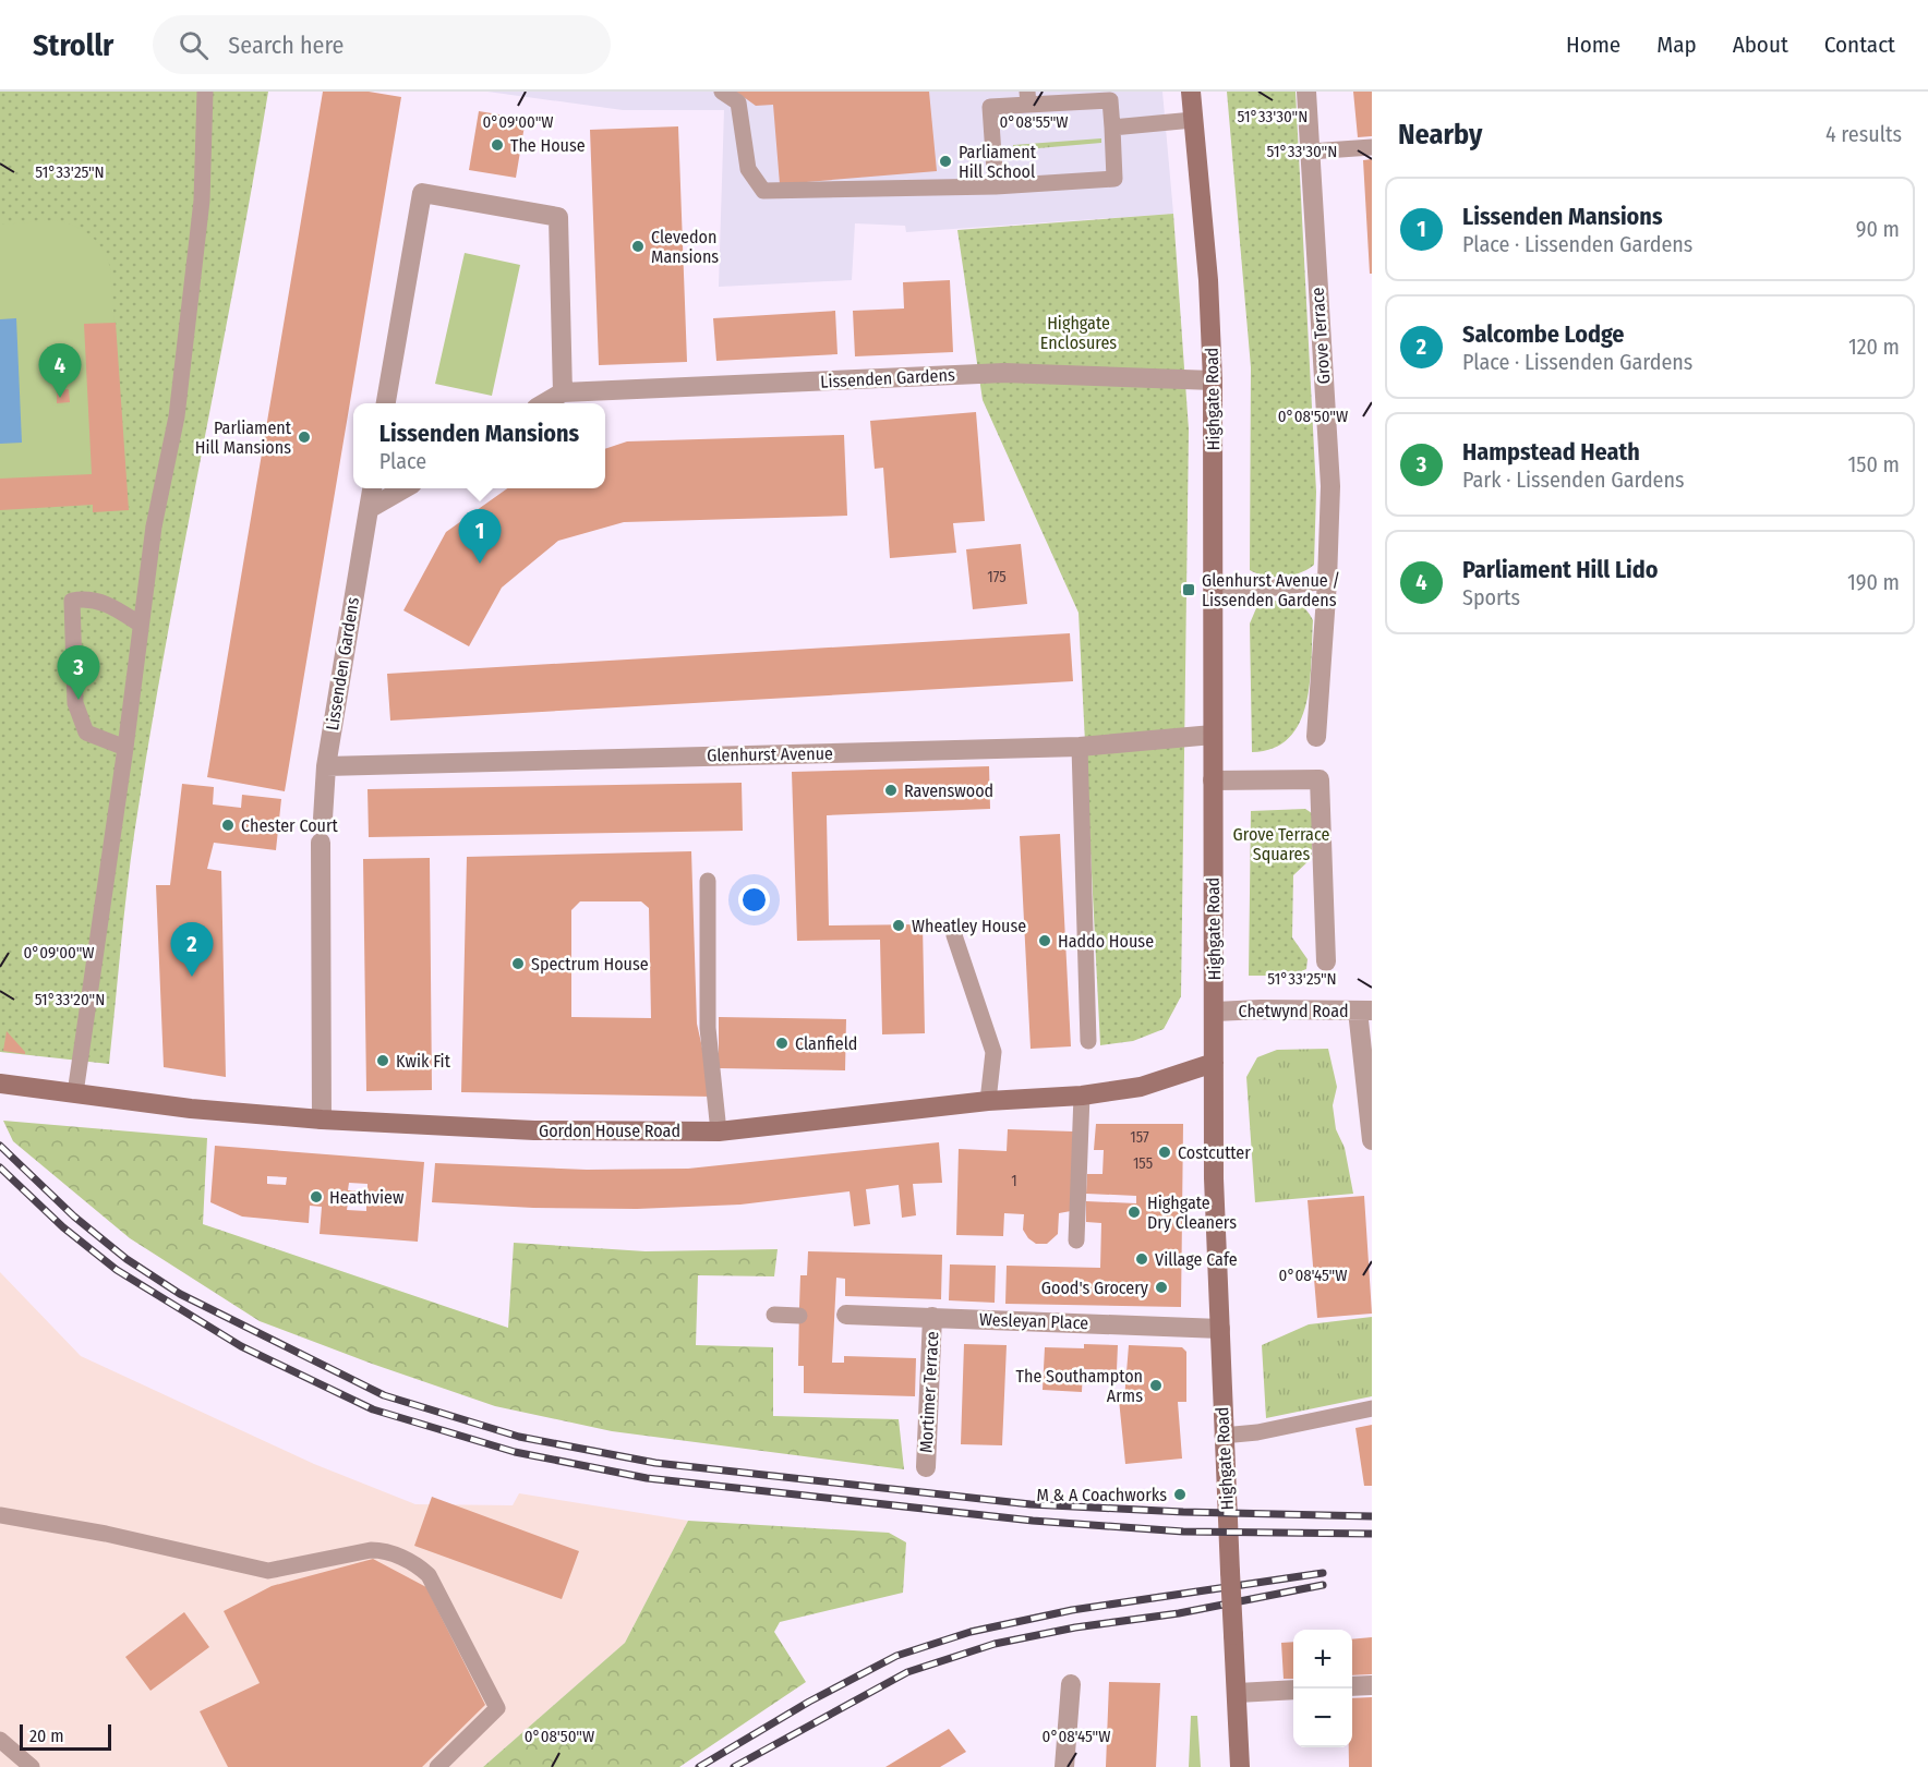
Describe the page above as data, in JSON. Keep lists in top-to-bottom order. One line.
{"streets":{"main road":["Highgate Road","Gordon House Road"],"street":["Grove Terrace","Lissenden Gardens","Glenhurst Avenue","Chetwynd Road","Wesleyan Place","Mortimer Terrace"]},"crossings":[["Lissenden Gardens","Highgate Road"],["Lissenden Gardens","Glenhurst Avenue"],["Highgate Road","Glenhurst Avenue"],["Highgate Road","Chetwynd Road"],["Highgate Road","Gordon House Road"],["Highgate Road","Wesleyan Place"],["Wesleyan Place","Mortimer Terrace"]],"parks":["Highgate Enclosures","Grove Terrace Squares"],"places":{"other":["The House","Parliament Hill School","Clevedon Mansions","Parliament Hill Mansions","Ravenswood","Chester Court","Wheatley House","Haddo House","Spectrum House","Clanfield","Kwik Fit","Costcutter","Heathview","Highgate Dry Cleaners","Village Cafe","Good's Grocery","The Southampton Arms","M & A Coachworks"],"transit":["Glenhurst Avenue / Lissenden Gardens"]},"house_numbers":["175","157","155","1"],"scale_bar":"20 m","page":{"header":"Strollr","search":"Search here","nav":["Home","Map","About","Contact"],"heading":["Nearby","4 results"],"list":[{"mark":"1","name":"Lissenden Mansions","note":"Place · Lissenden Gardens","value":"90 m"},{"mark":"2","name":"Salcombe Lodge","note":"Place · Lissenden Gardens","value":"120 m"},{"mark":"3","name":"Hampstead Heath","note":"Park · Lissenden Gardens","value":"150 m"},{"mark":"4","name":"Parliament Hill Lido","note":"Sports","value":"190 m"}],"pins":["4","1","3","2"],"popup":["Lissenden Mansions","Place"],"map_buttons":["+","−"],"scale":"20 m"},"coordinates":["51°33'30\"N","0°08'55\"W","0°09'00\"W","51°33'25\"N","0°08'50\"W","51°33'20\"N","0°08'45\"W"]}
